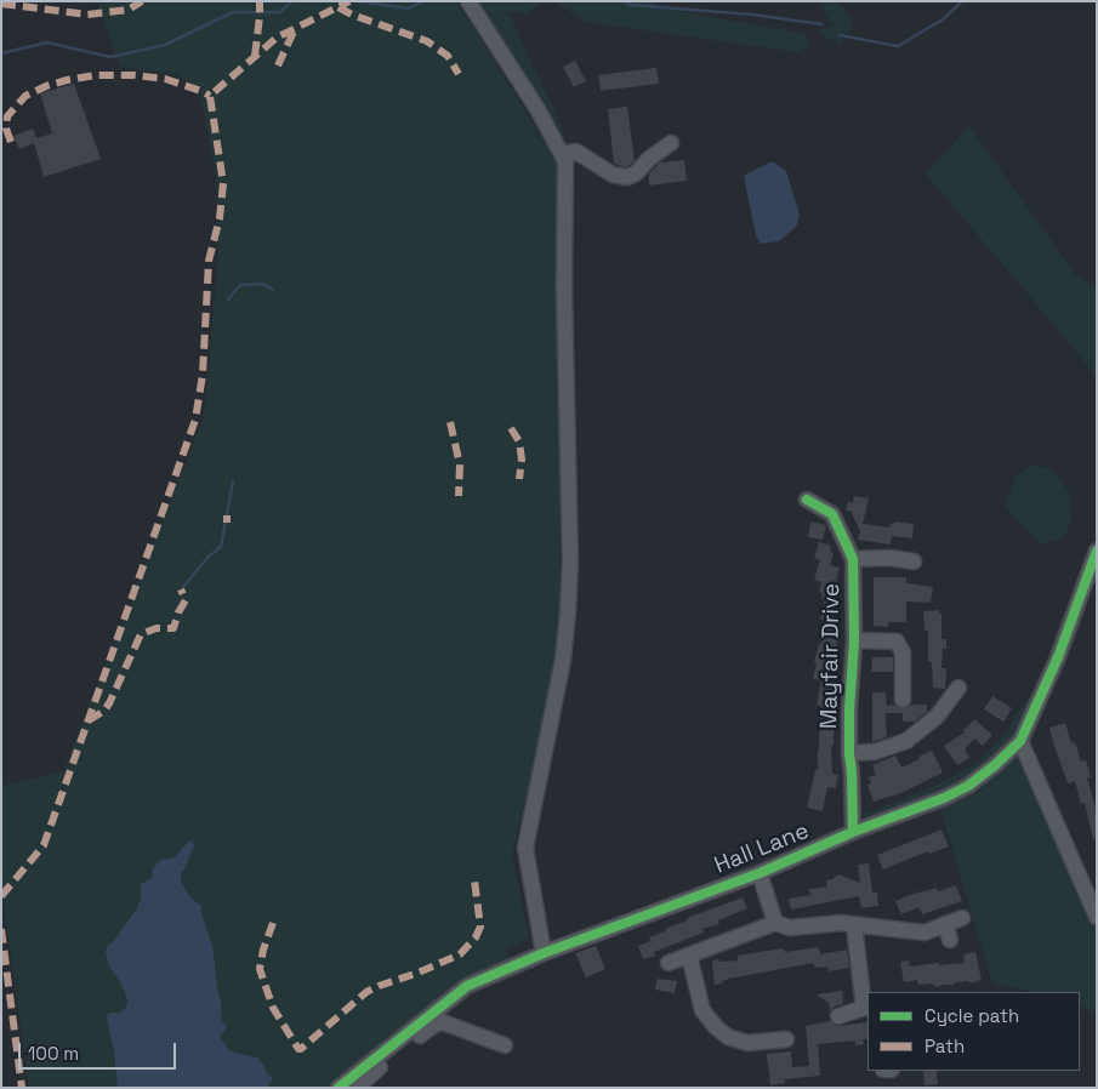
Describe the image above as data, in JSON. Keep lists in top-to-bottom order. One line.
{"streets":{"street":["Mayfair Drive","Hall Lane"]},"crossings":[["Mayfair Drive","Hall Lane"]],"legend":["Cycle path","Path"],"scale_bar":"100 m"}
